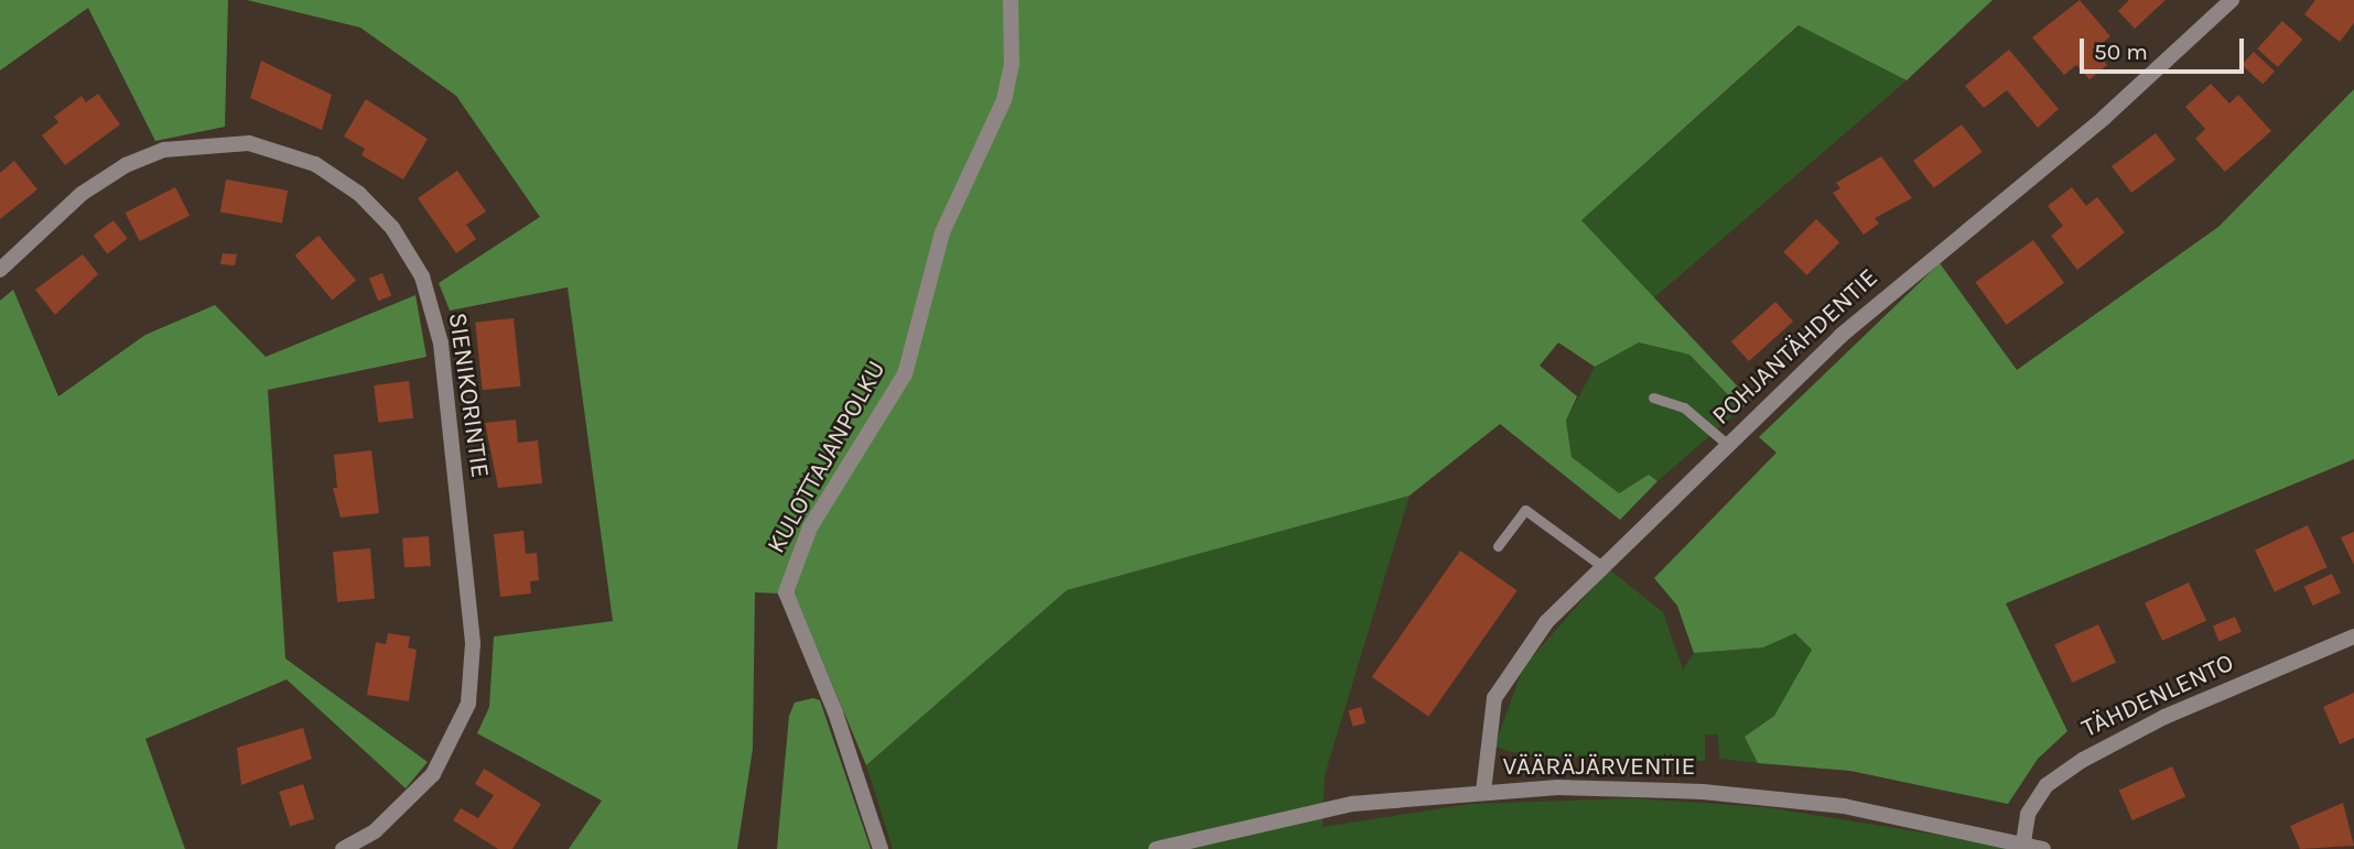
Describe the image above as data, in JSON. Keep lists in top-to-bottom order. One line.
{"streets":{"street":["POHJANTÄHDENTIE","SIENIKORINTIE","KULOTTAJANPOLKU","TÄHDENLENTO","VÄÄRÄJÄRVENTIE"]},"crossings":[["POHJANTÄHDENTIE","VÄÄRÄJÄRVENTIE"],["TÄHDENLENTO","VÄÄRÄJÄRVENTIE"]],"scale_bar":"50 m"}
